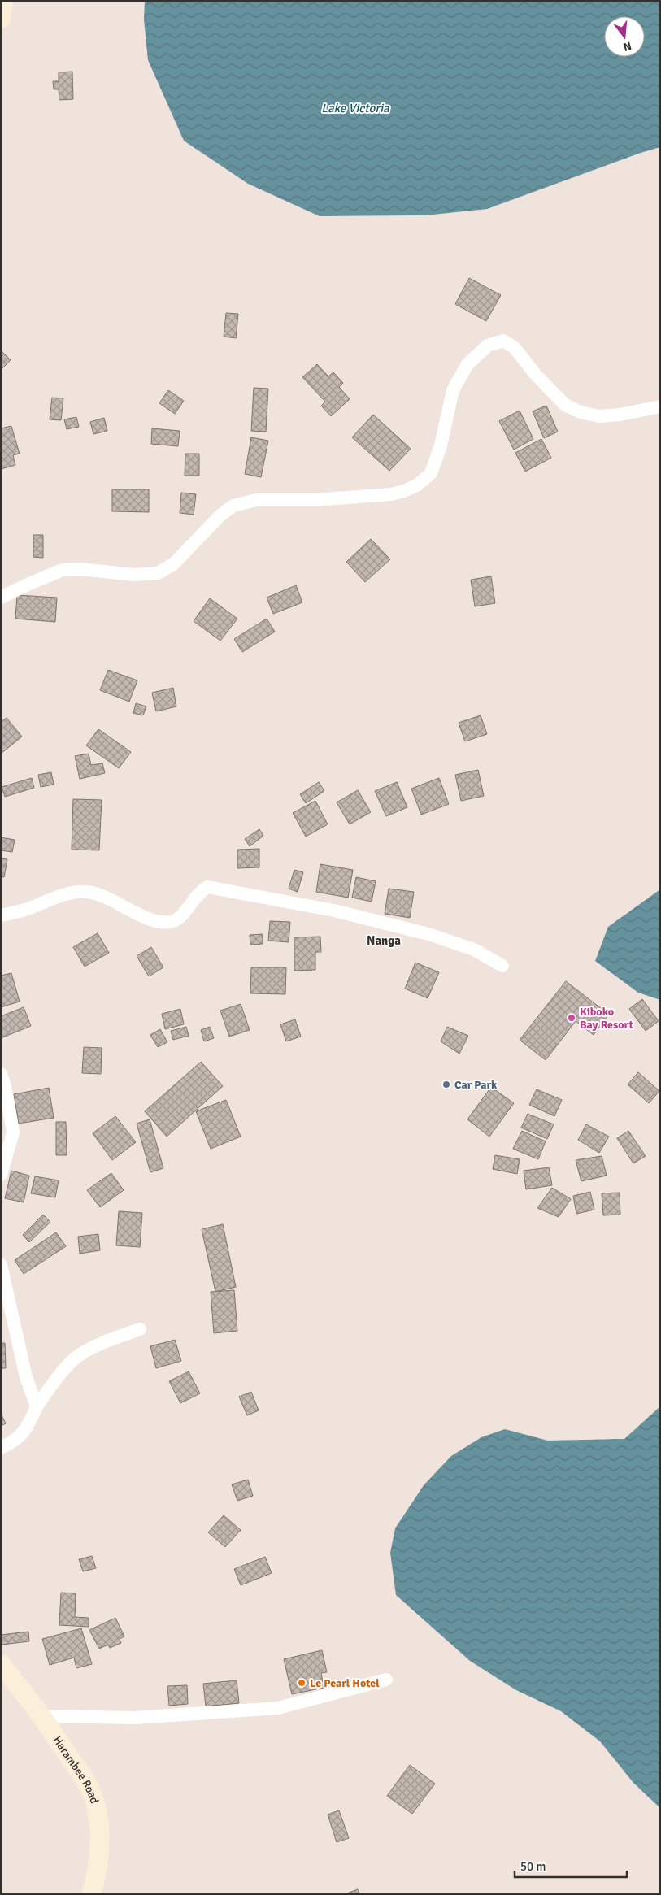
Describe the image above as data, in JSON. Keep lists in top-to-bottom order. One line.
{"streets":{"main road":["Harambee Road"]},"districts":["Nanga"],"water":["Lake Victoria"],"places":["Kiboko Bay Resort","Car Park","Le Pearl Hotel"],"scale_bar":"50 m","north":"bottom"}
